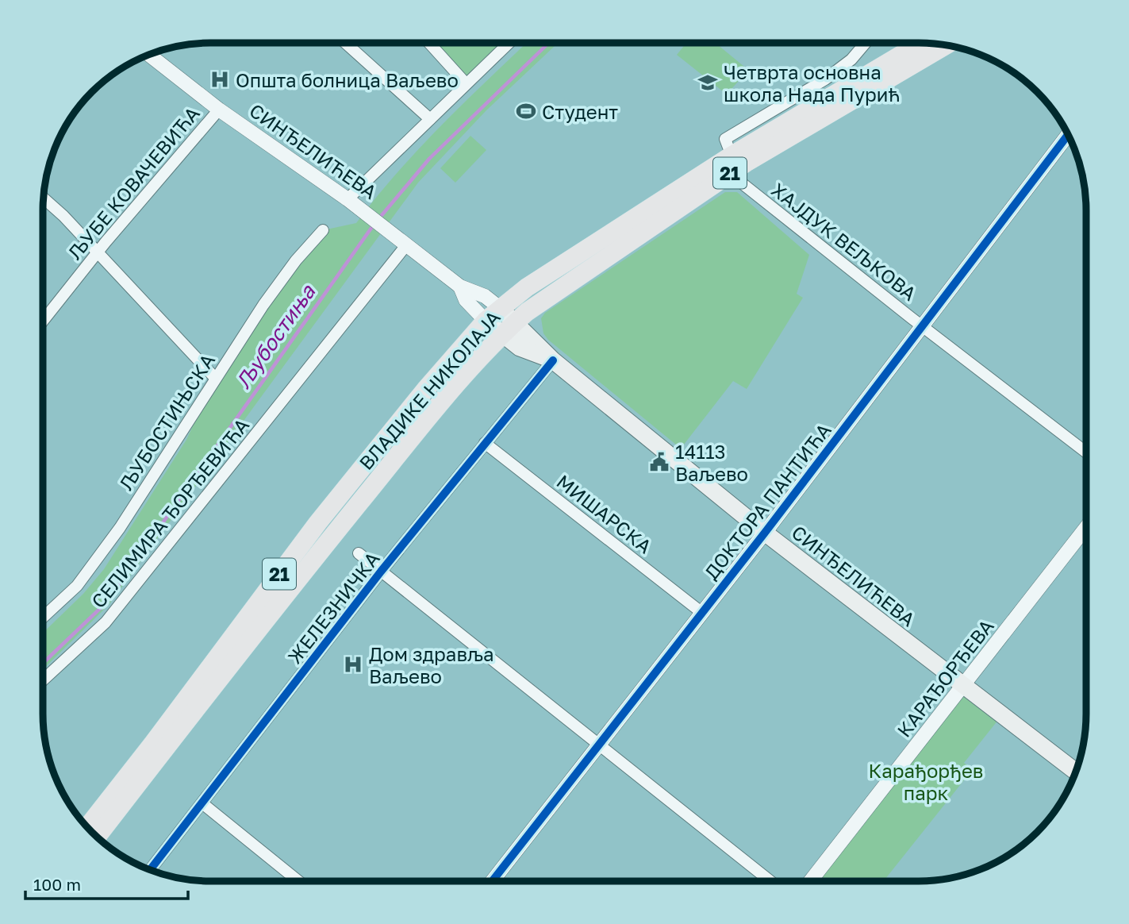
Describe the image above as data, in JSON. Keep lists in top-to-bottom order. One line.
{"streets":{"main road":["СИНЂЕЛИЋЕВА","21","ВЛАДИКЕ НИКОЛАЈА"],"street":["ЉУБЕ КОВАЧЕВИЋА","ХАЈДУК ВЕЉКОВА","ЉУБОСТИЊСКА","ДОКТОРА ПАНТИЋА","СЕЛИМИРА ЂОРЂЕВИЋА","МИШАРСКА","ЖЕЛЕЗНИЧКА","КАРАЂОРЂЕВА"]},"crossings":[["СИНЂЕЛИЋЕВА","21"],["СИНЂЕЛИЋЕВА","ЉУБЕ КОВАЧЕВИЋА"],["СИНЂЕЛИЋЕВА","ВЛАДИКЕ НИКОЛАЈА"],["СИНЂЕЛИЋЕВА","ДОКТОРА ПАНТИЋА"],["СИНЂЕЛИЋЕВА","СЕЛИМИРА ЂОРЂЕВИЋА"],["СИНЂЕЛИЋЕВА","ЖЕЛЕЗНИЧКА"],["СИНЂЕЛИЋЕВА","КАРАЂОРЂЕВА"],["21","ВЛАДИКЕ НИКОЛАЈА"],["ХАЈДУК ВЕЉКОВА","ВЛАДИКЕ НИКОЛАЈА"],["ХАЈДУК ВЕЉКОВА","ДОКТОРА ПАНТИЋА"],["ДОКТОРА ПАНТИЋА","МИШАРСКА"],["МИШАРСКА","ЖЕЛЕЗНИЧКА"]],"water":["Љубостиња"],"parks":["Карађорђев парк"],"places":{"hospital":["Општа болница Ваљево","Дом здравља Ваљево"],"school or university":["Четврта основна школа Нада Пурић"],"sports":["Студент"],"public building":["14113 Ваљево"]},"scale_bar":"100 m"}
